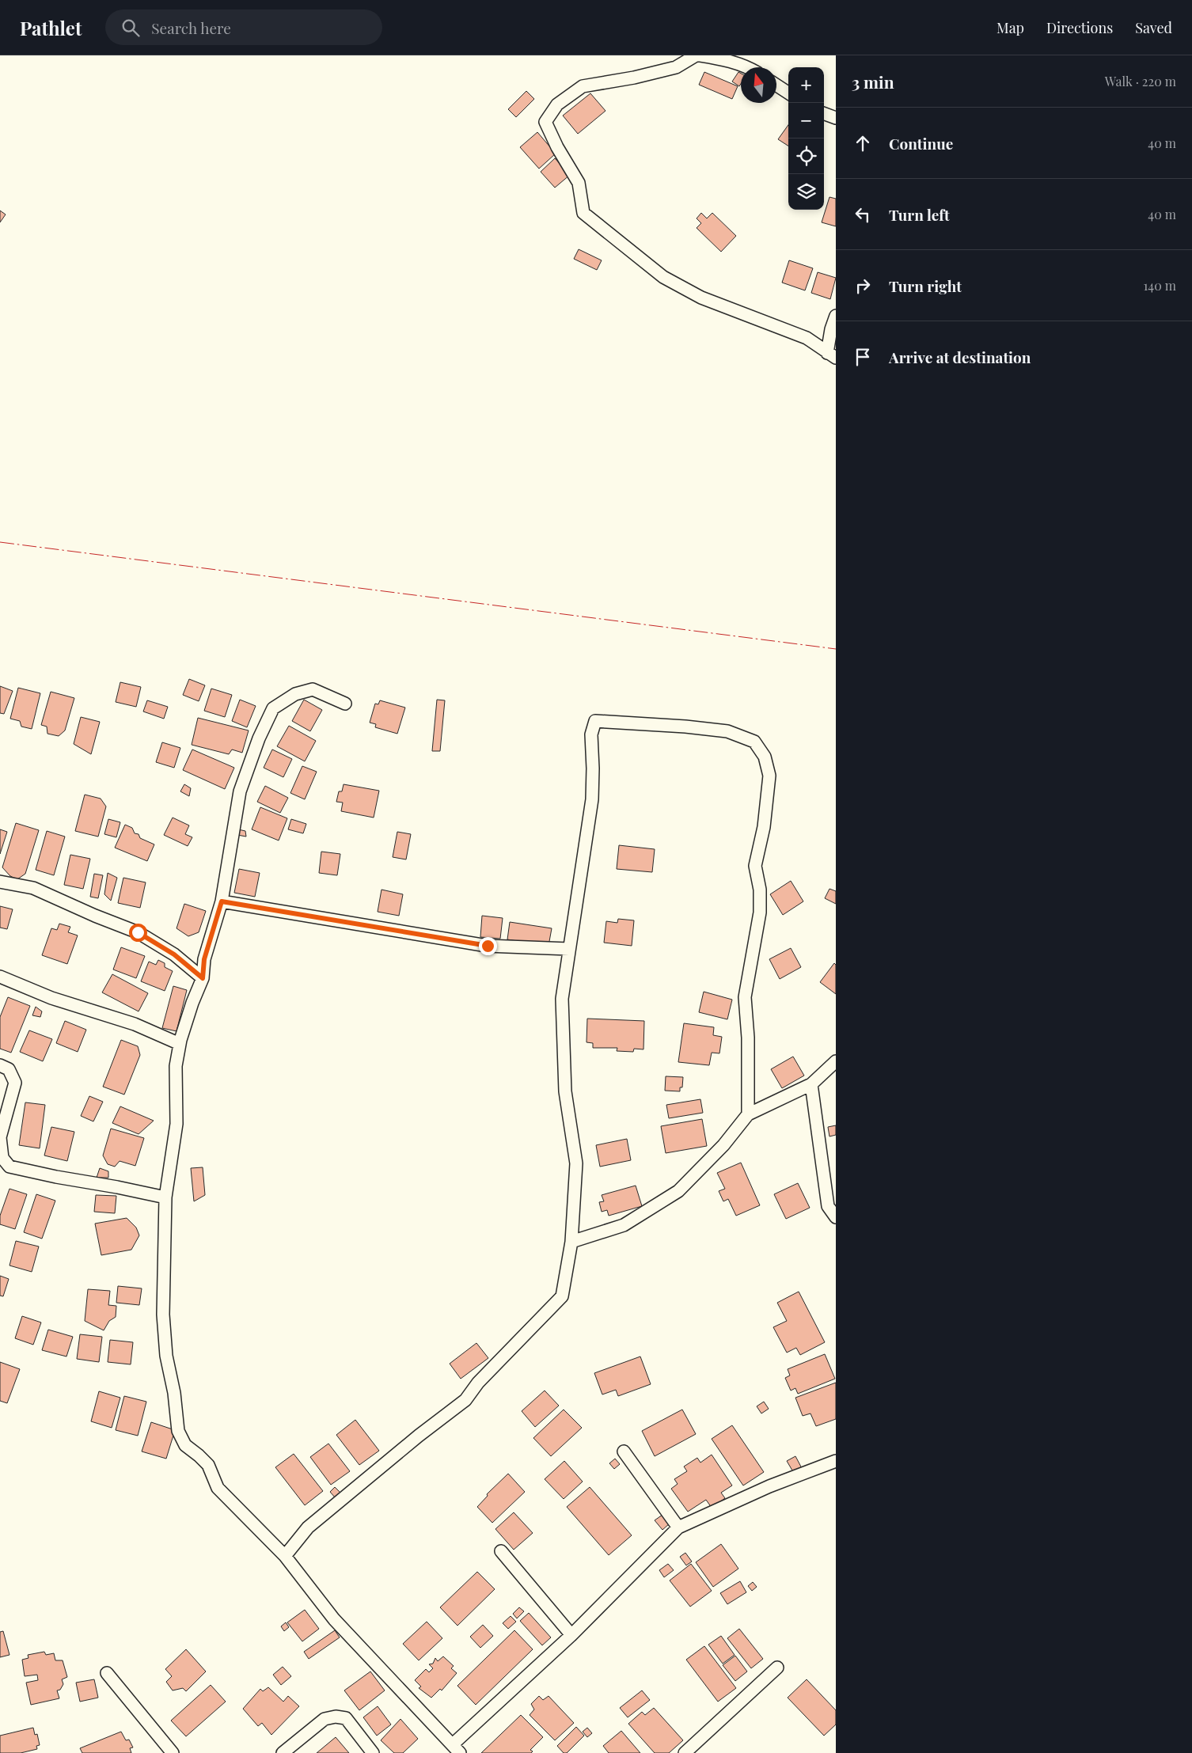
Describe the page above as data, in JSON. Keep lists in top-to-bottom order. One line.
{"north":"top","page":{"header":"Pathlet","search":"Search here","nav":["Map","Directions","Saved"],"heading":["3 min","Walk · 220 m"],"map_buttons":["+","−"],"list":[["Continue","40 m"],["Turn left","40 m"],["Turn right","140 m"],"Arrive at destination"]}}
